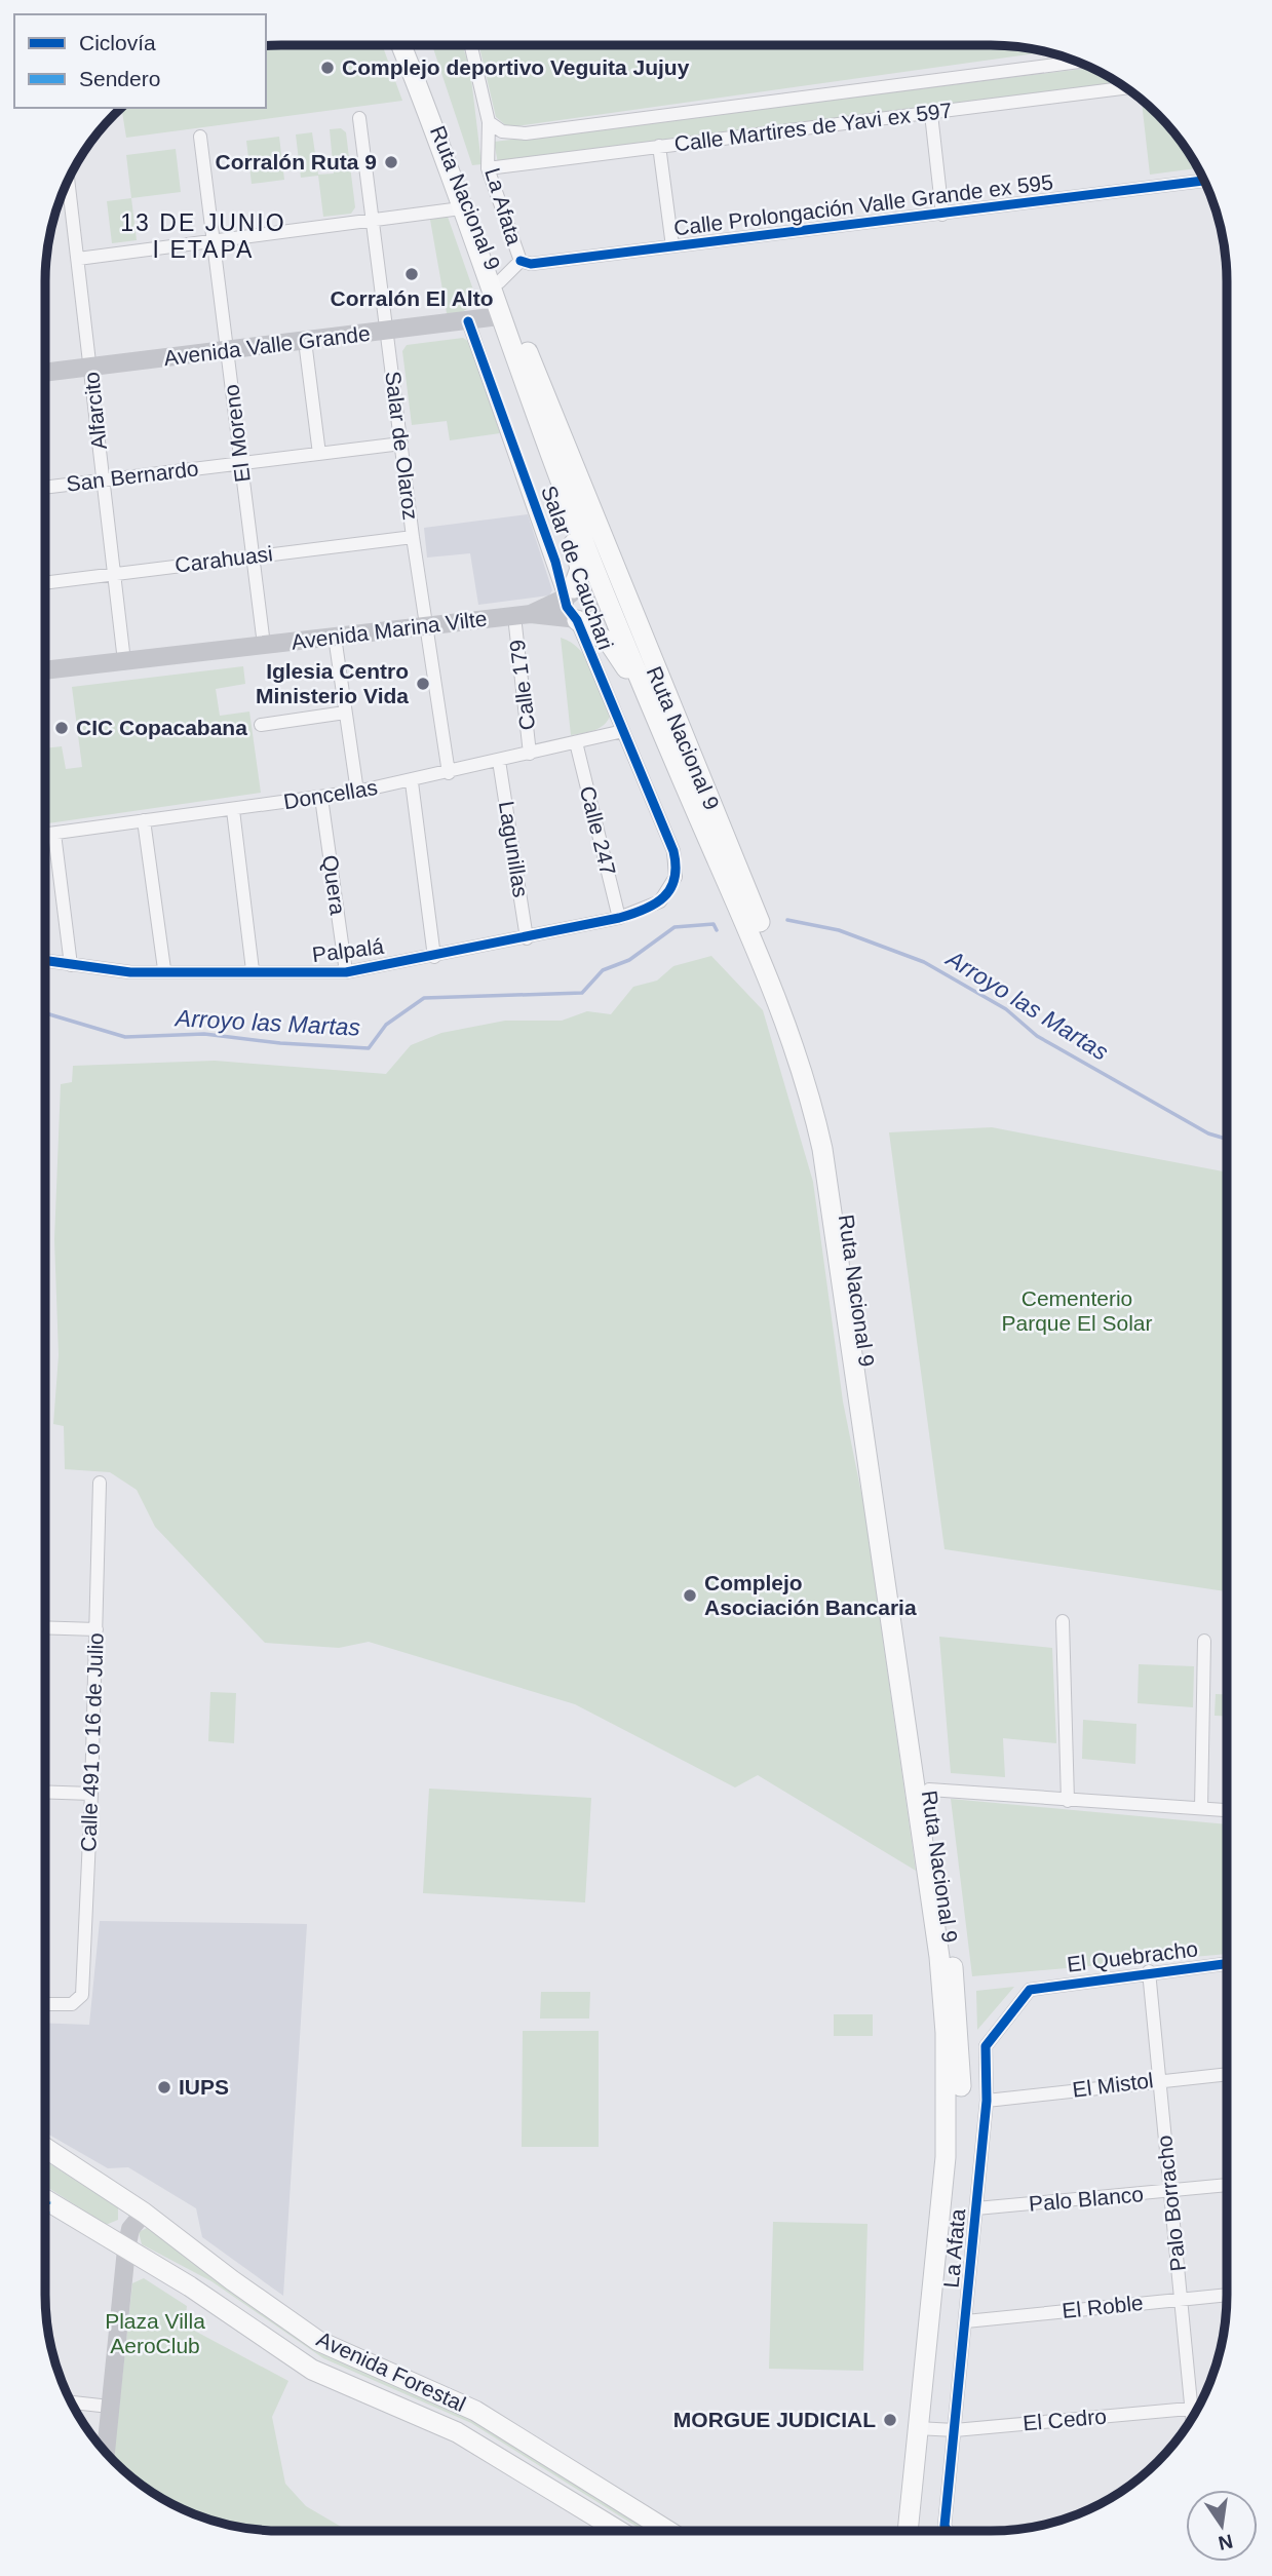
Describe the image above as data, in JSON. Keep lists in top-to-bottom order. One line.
{"streets":{"main road":["Ruta Nacional 9","Avenida Forestal"],"street":["Calle Martires de Yavi ex 597","Calle Prolongación Valle Grande ex 595","La Afata","Avenida Valle Grande","Alfarcito","El Moreno","Salar de Olaroz","San Bernardo","Carahuasi","Salar de Cauchari","Avenida Marina Vilte","Calle 179","Doncellas","Calle 247","Lagunillas","Quera","Palpalá","Calle 491 o 16 de Julio","El Quebracho","El Mistol","Palo Blanco","Palo Borracho","El Roble","El Cedro"]},"crossings":[["Calle Martires de Yavi ex 597","La Afata"],["Ruta Nacional 9","La Afata"],["Ruta Nacional 9","Avenida Valle Grande"],["Ruta Nacional 9","El Cedro"],["Calle Prolongación Valle Grande ex 595","La Afata"],["La Afata","El Quebracho"],["La Afata","El Mistol"],["La Afata","Palo Blanco"],["La Afata","El Roble"],["La Afata","El Cedro"],["Avenida Valle Grande","Alfarcito"],["Avenida Valle Grande","El Moreno"],["Avenida Valle Grande","Salar de Olaroz"],["Avenida Valle Grande","Salar de Cauchari"],["Alfarcito","San Bernardo"],["Alfarcito","Carahuasi"],["Alfarcito","Avenida Marina Vilte"],["El Moreno","San Bernardo"],["El Moreno","Carahuasi"],["El Moreno","Avenida Marina Vilte"],["Salar de Olaroz","San Bernardo"],["Salar de Olaroz","Carahuasi"],["Salar de Olaroz","Avenida Marina Vilte"],["Salar de Olaroz","Doncellas"],["Salar de Cauchari","Avenida Marina Vilte"],["Salar de Cauchari","Doncellas"],["Salar de Cauchari","Palpalá"],["Avenida Marina Vilte","Calle 179"],["Calle 179","Doncellas"],["Doncellas","Calle 247"],["Doncellas","Lagunillas"],["Doncellas","Quera"],["Calle 247","Palpalá"],["Lagunillas","Palpalá"],["Quera","Palpalá"],["El Quebracho","Palo Borracho"],["El Mistol","Palo Borracho"],["Palo Blanco","Palo Borracho"],["Palo Borracho","El Roble"],["Palo Borracho","El Cedro"]],"districts":["13 DE JUNIO I ETAPA"],"water":["Arroyo las Martas"],"parks":["Cementerio Parque El Solar","Plaza Villa AeroClub"],"places":["Complejo deportivo Veguita Jujuy","Corralón Ruta 9","Corralón El Alto","Iglesia Centro Ministerio Vida","CIC Copacabana","Complejo Asociación Bancaria","IUPS","MORGUE JUDICIAL"],"legend":["Ciclovía","Sendero"],"north":"bottom"}
